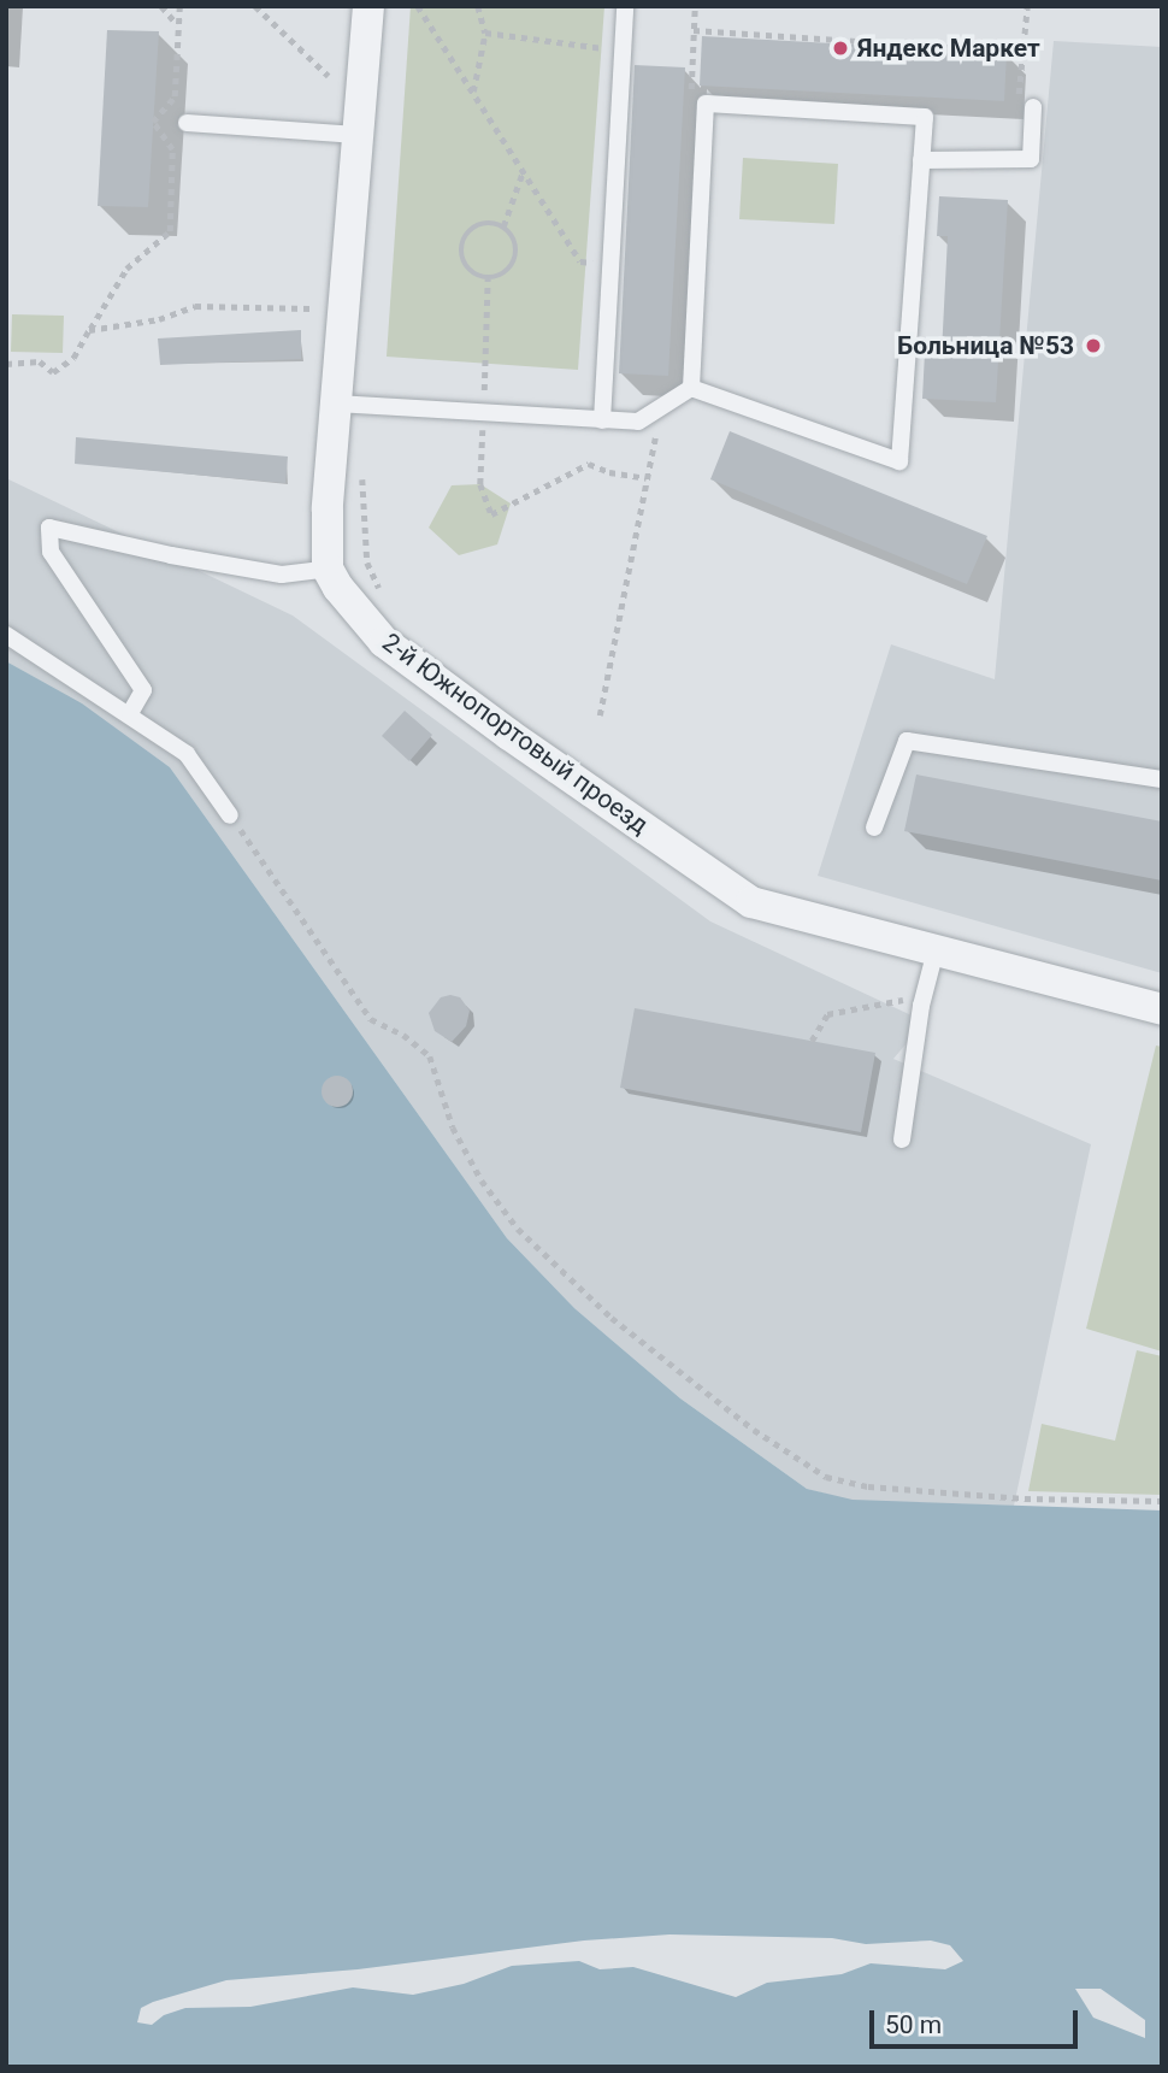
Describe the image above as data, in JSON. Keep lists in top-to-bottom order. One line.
{"streets":{"street":["2-й Южнопортовый проезд"]},"places":["Яндекс Маркет","Больница №53"],"scale_bar":"50 m"}
